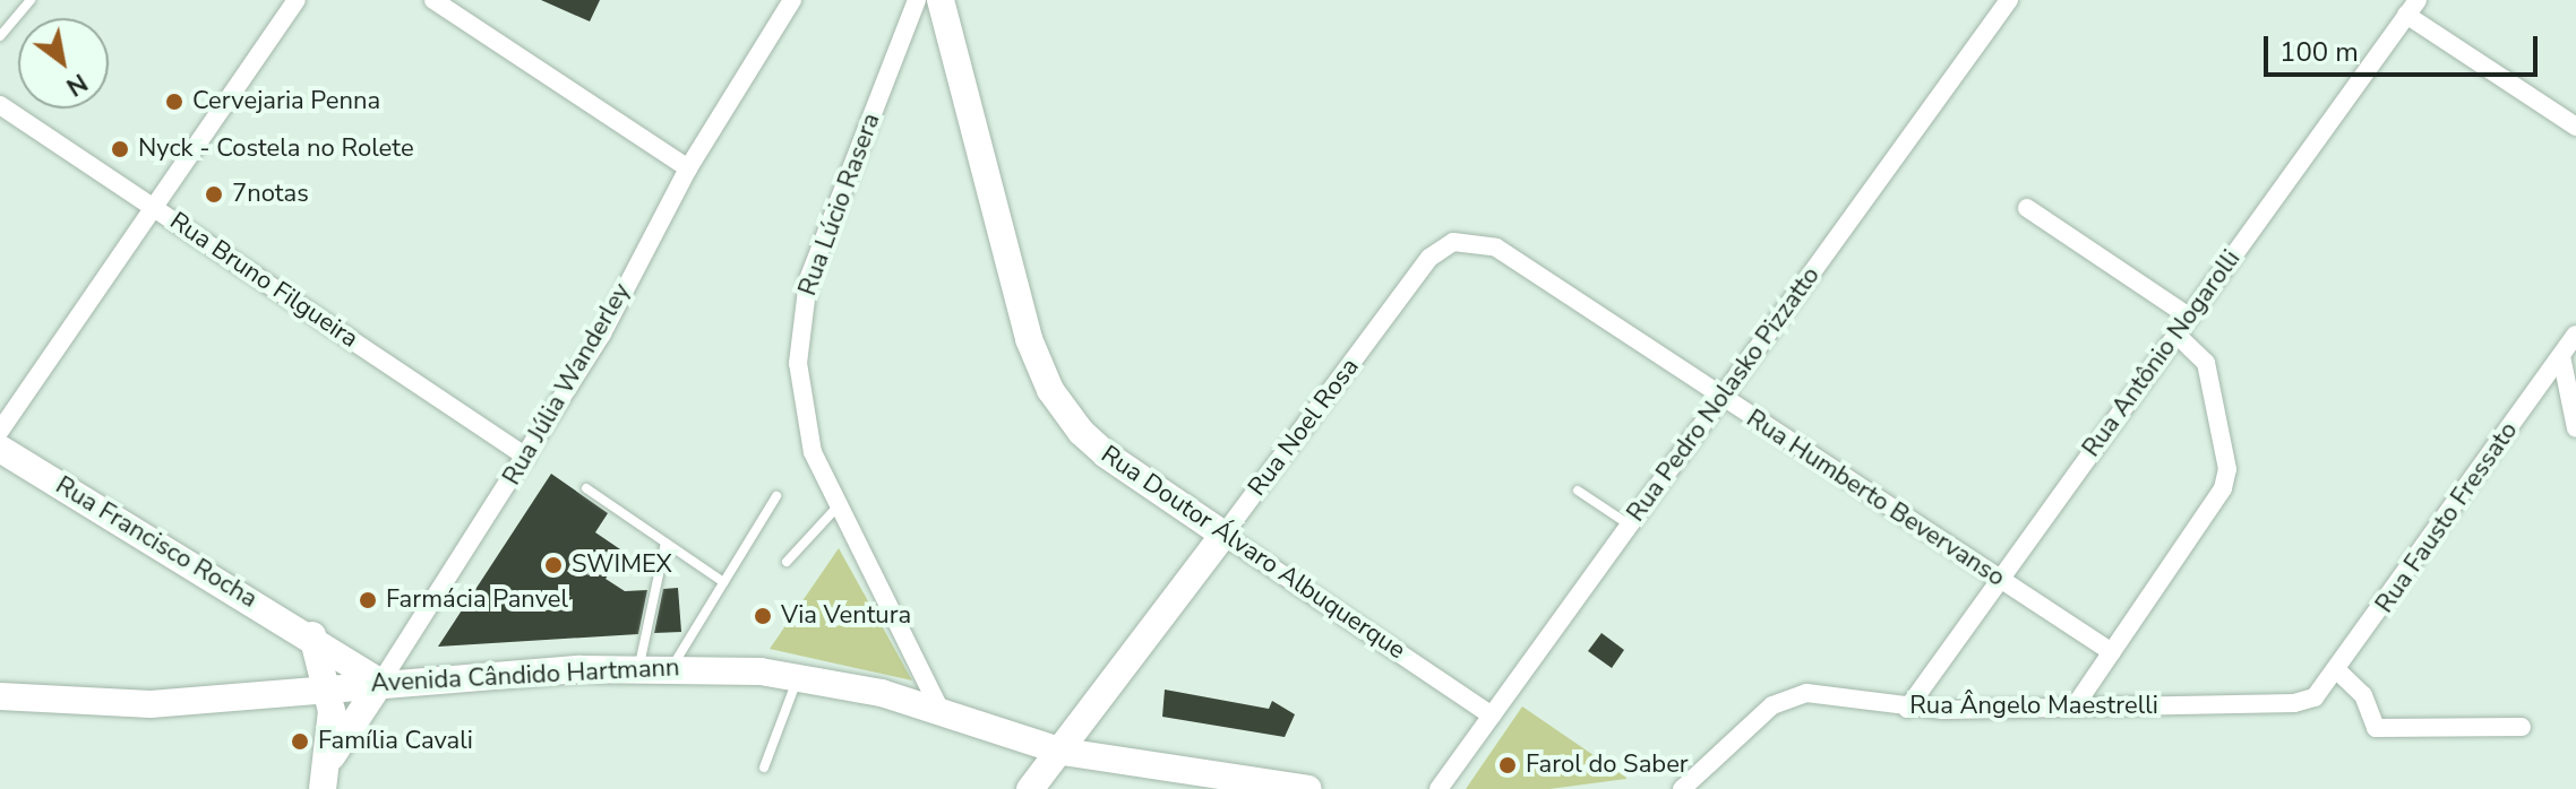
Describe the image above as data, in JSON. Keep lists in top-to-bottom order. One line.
{"streets":{"main road":["Rua Júlia Wanderley","Rua Noel Rosa","Rua Francisco Rocha","Rua Doutor Álvaro Albuquerque","Avenida Cândido Hartmann"],"street":["Rua Lúcio Rasera","Rua Bruno Filgueira","Rua Antônio Nogarolli","Rua Pedro Nolasko Pizzatto","Rua Humberto Bevervanso","Rua Fausto Fressato","Rua Ângelo Maestrelli"]},"crossings":[["Rua Lúcio Rasera","Avenida Cândido Hartmann"],["Rua Bruno Filgueira","Rua Júlia Wanderley"],["Rua Antônio Nogarolli","Rua Humberto Bevervanso"],["Rua Antônio Nogarolli","Rua Ângelo Maestrelli"],["Rua Júlia Wanderley","Rua Francisco Rocha"],["Rua Júlia Wanderley","Avenida Cândido Hartmann"],["Rua Pedro Nolasko Pizzatto","Rua Humberto Bevervanso"],["Rua Pedro Nolasko Pizzatto","Rua Doutor Álvaro Albuquerque"],["Rua Noel Rosa","Rua Humberto Bevervanso"],["Rua Noel Rosa","Rua Doutor Álvaro Albuquerque"],["Rua Noel Rosa","Avenida Cândido Hartmann"],["Rua Fausto Fressato","Rua Ângelo Maestrelli"],["Rua Francisco Rocha","Avenida Cândido Hartmann"]],"places":["Cervejaria Penna","Nyck - Costela no Rolete","7notas","SWIMEX","Farmácia Panvel","Via Ventura","Família Cavali","Farol do Saber"],"scale_bar":"100 m","north":"bottom right"}
